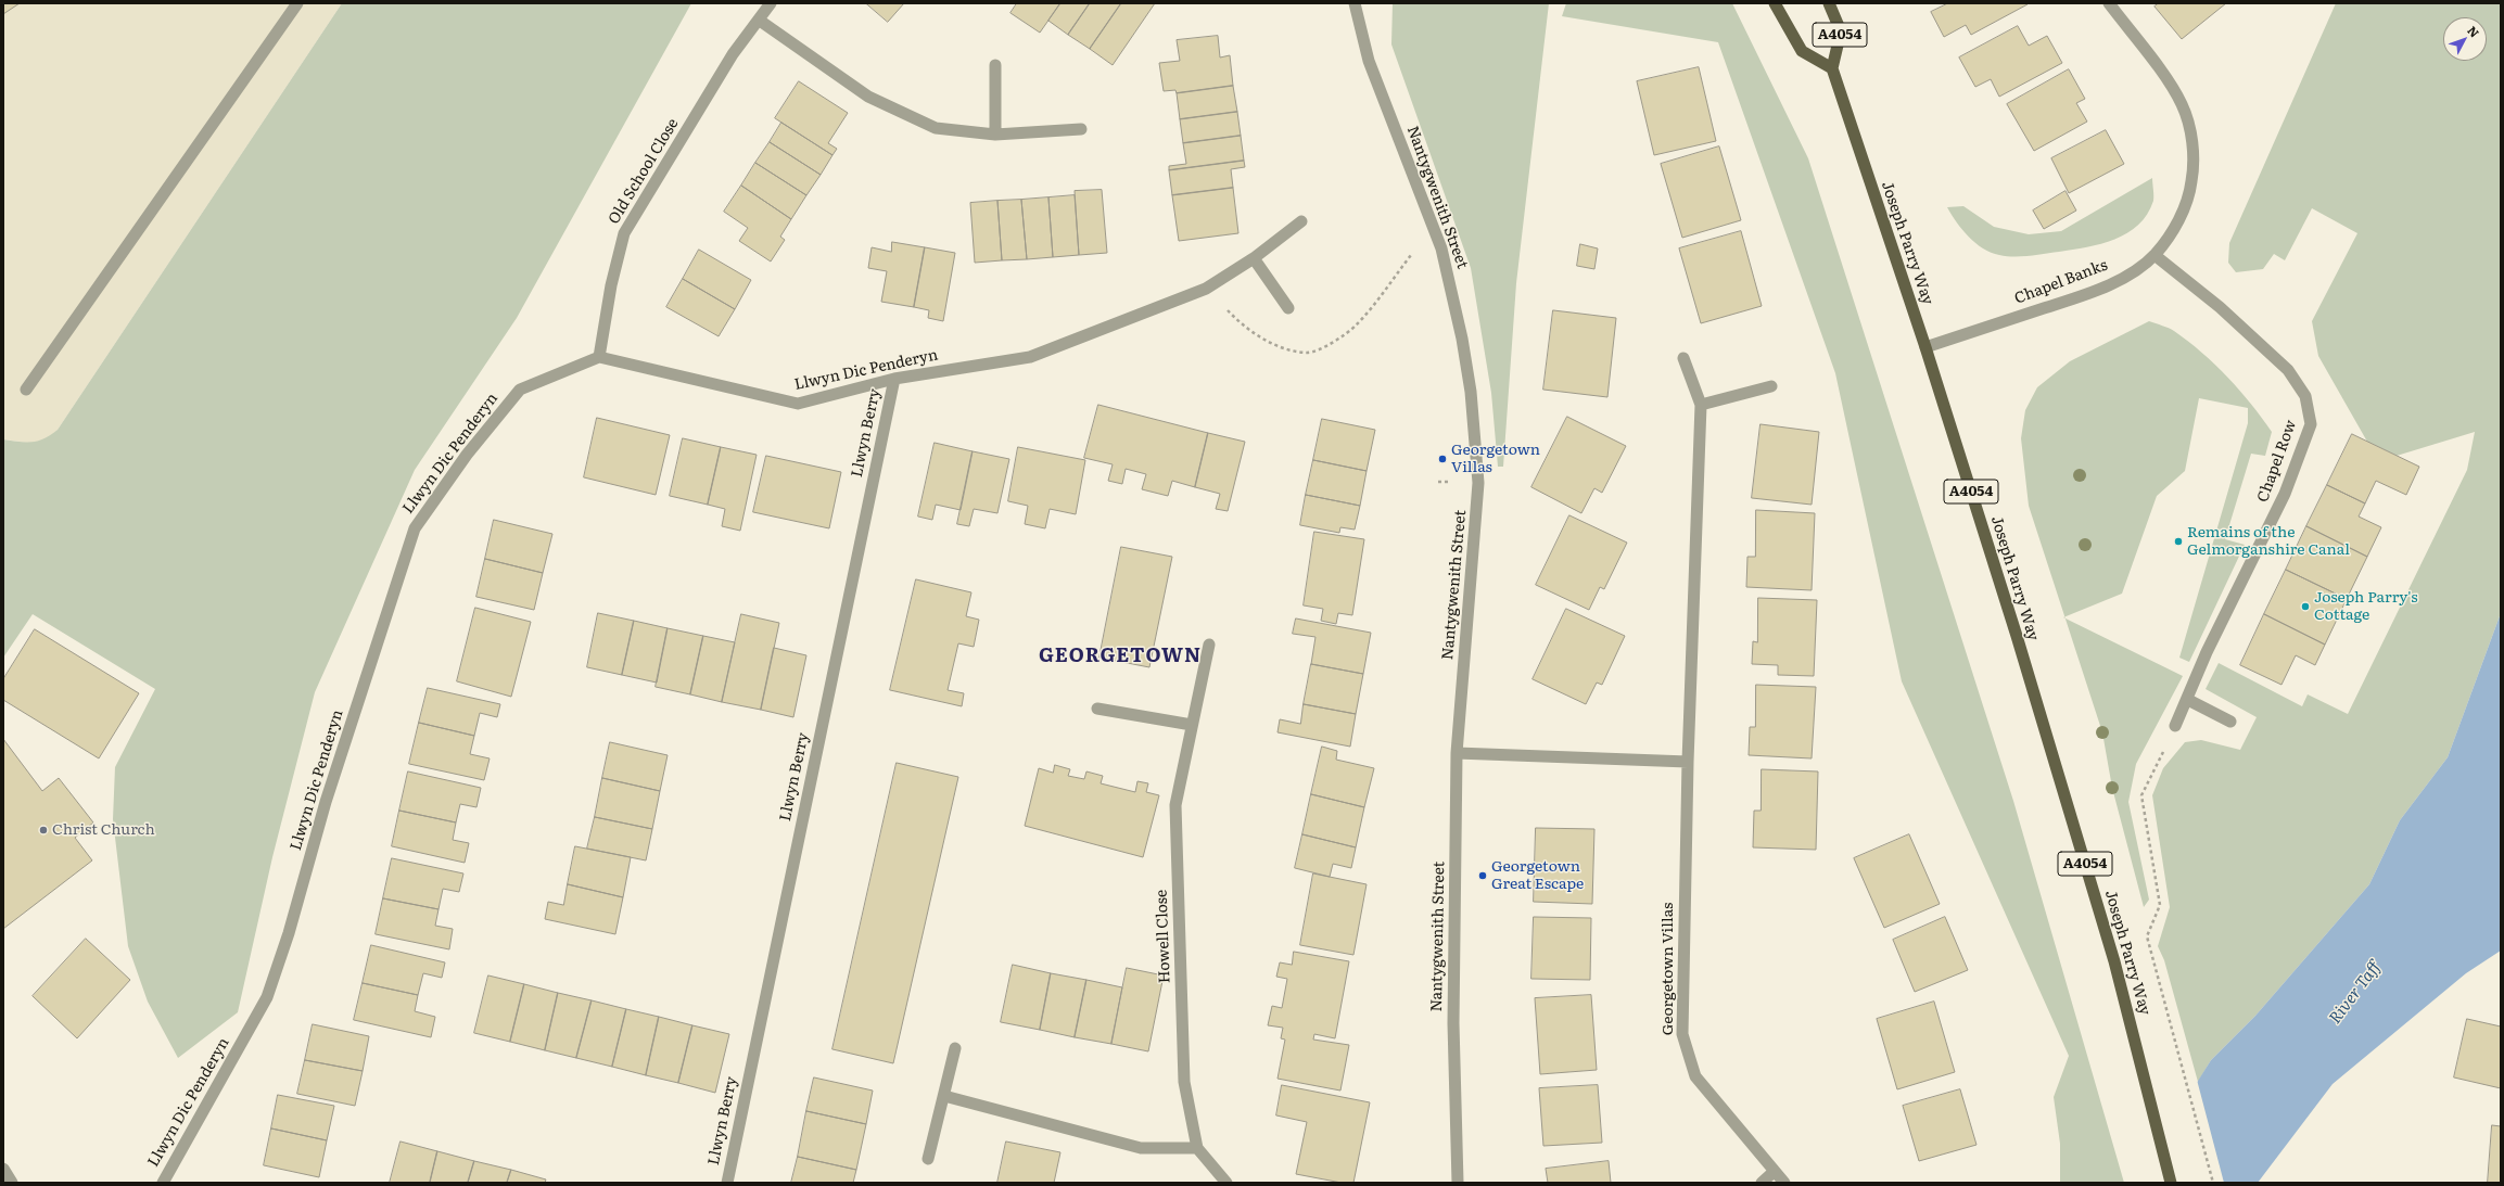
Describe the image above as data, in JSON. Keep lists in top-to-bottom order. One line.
{"streets":{"main road":["A4054","Joseph Parry Way"],"street":["Old School Close","Nantygwenith Street","Chapel Banks","Llwyn Dic Penderyn","Llwyn Berry","Chapel Row","Howell Close","Georgetown Villas"]},"crossings":[["A4054","Joseph Parry Way"],["Old School Close","Llwyn Dic Penderyn"],["Joseph Parry Way","Chapel Banks"],["Chapel Banks","Chapel Row"],["Llwyn Dic Penderyn","Llwyn Berry"]],"districts":["GEORGETOWN"],"water":["River Taff"],"places":["Georgetown Villas","Remains of the Gelmorganshire Canal","Joseph Parry's Cottage","Christ Church","Georgetown Great Escape"],"north":"top right"}
